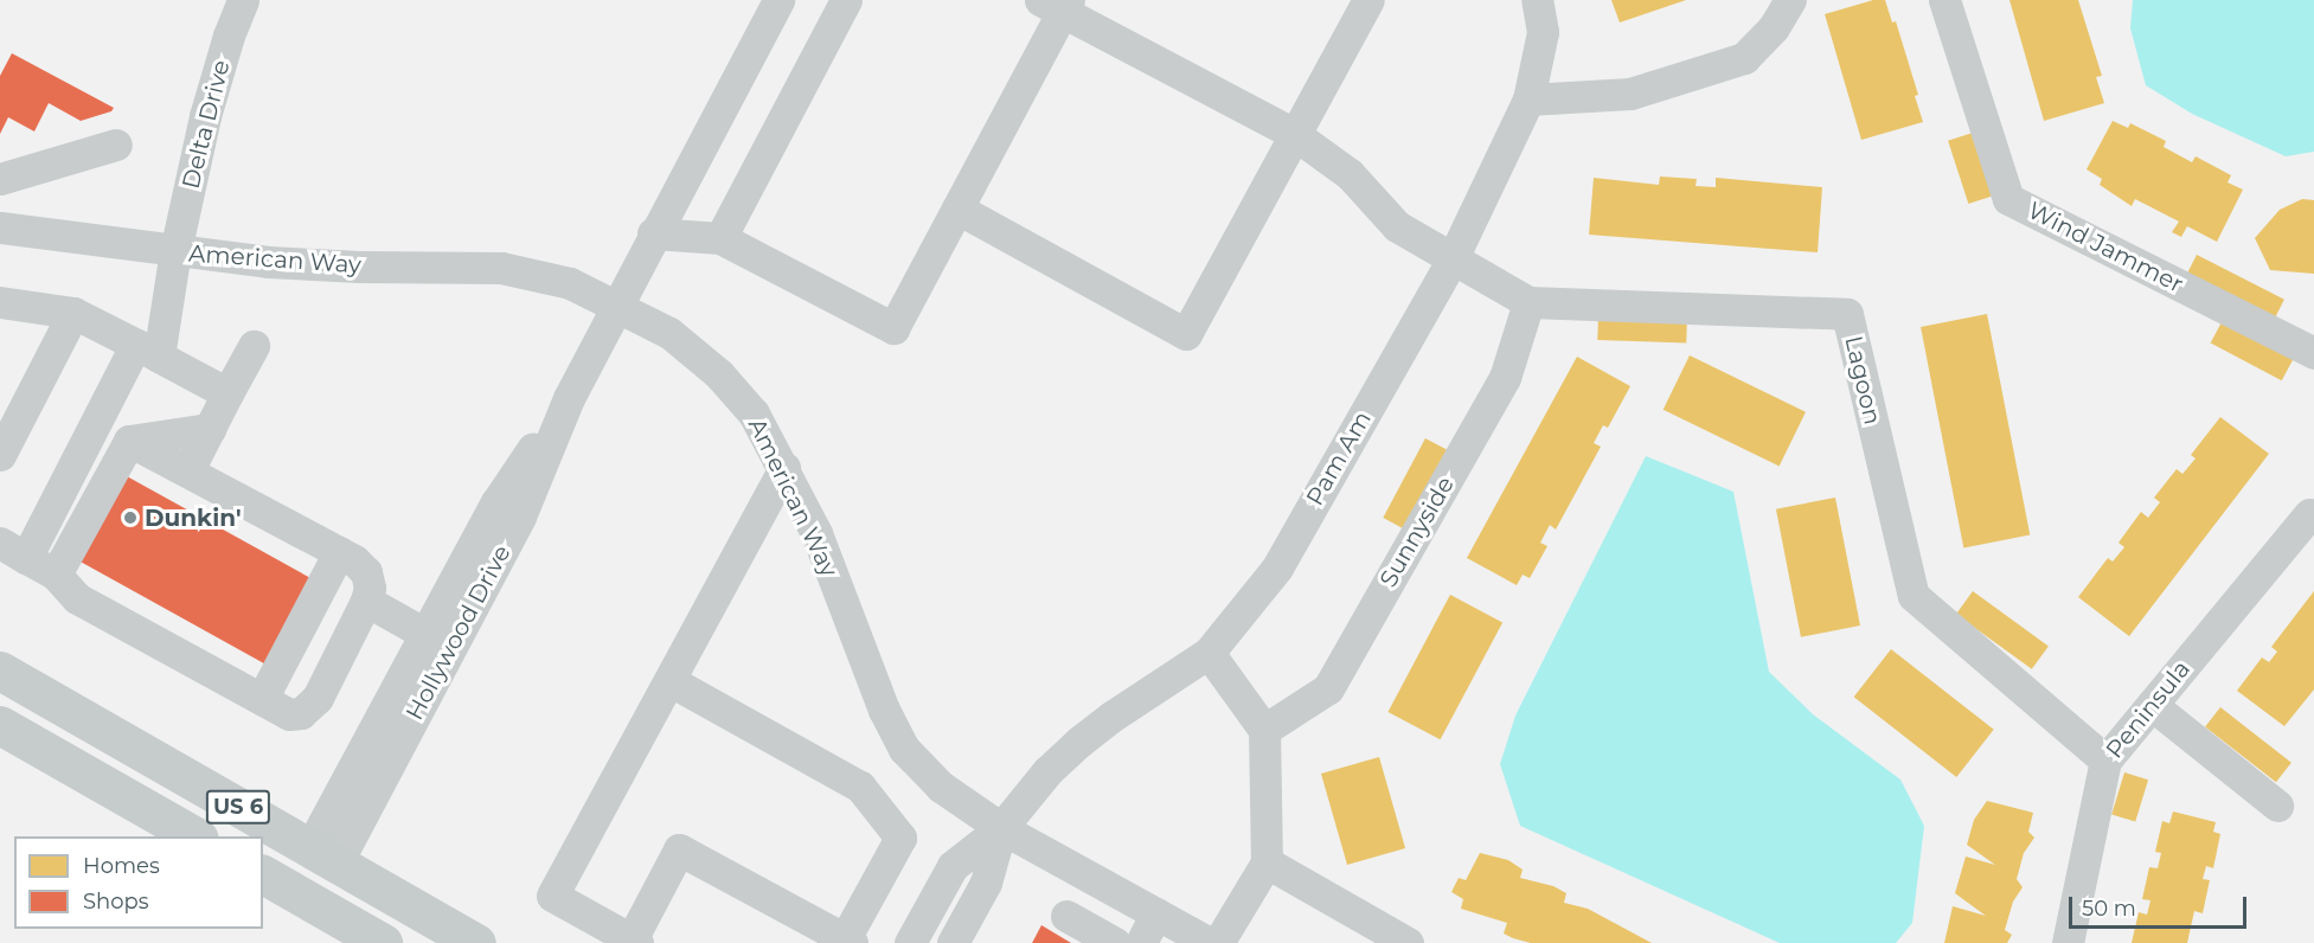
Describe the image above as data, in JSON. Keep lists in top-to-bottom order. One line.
{"streets":{"main road":["US 6"],"street":["Delta Drive","Wind Jammer","American Way","Lagoon","Pam Am","Sunnyside","Hollywood Drive","Peninsula"]},"crossings":[["Delta Drive","American Way"],["American Way","Pam Am"],["American Way","Hollywood Drive"],["Lagoon","Pam Am"],["Lagoon","Sunnyside"],["Lagoon","Peninsula"],["Hollywood Drive","US 6"]],"places":["Dunkin'"],"legend":["Homes","Shops"],"scale_bar":"50 m"}
